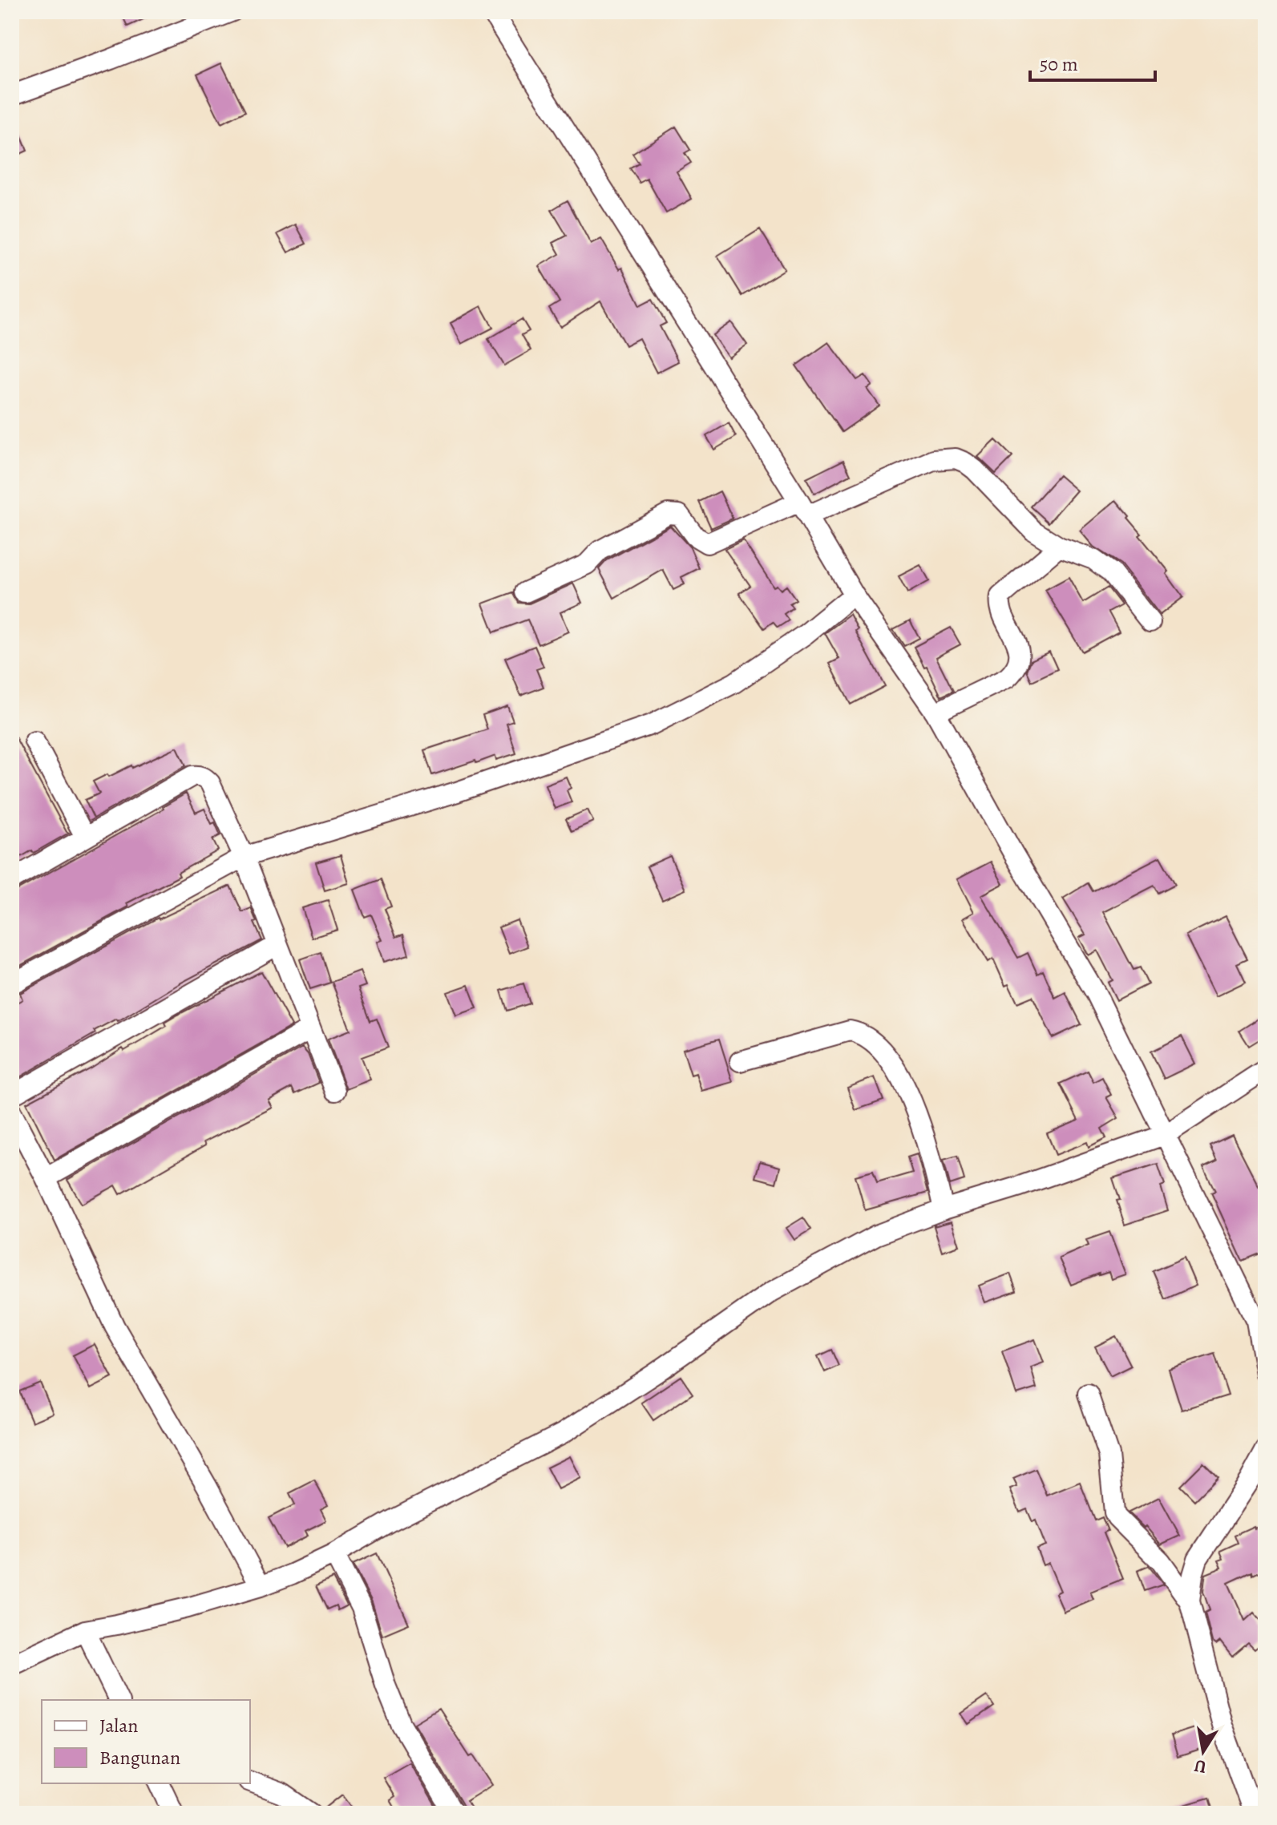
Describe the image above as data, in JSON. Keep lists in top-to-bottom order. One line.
{"legend":["Jalan","Bangunan"],"scale_bar":"50 m","north":"bottom"}
